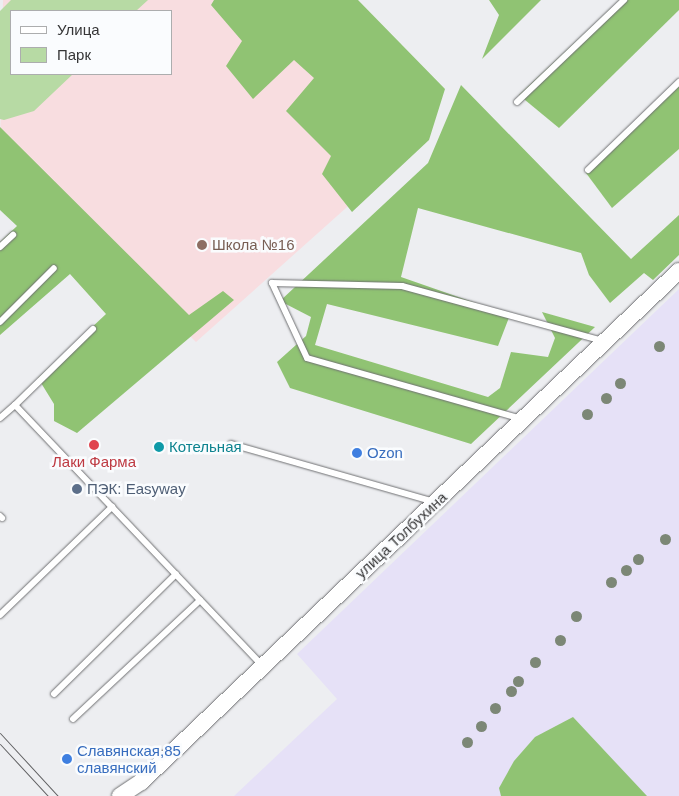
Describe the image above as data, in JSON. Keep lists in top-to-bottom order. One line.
{"streets":{"street":["улица Толбухина"]},"places":["Школа №16","Лаки Фарма","Котельная","Ozon","ПЭК: Easyway","Славянская,85 славянский"],"legend":["Улица","Парк"]}
